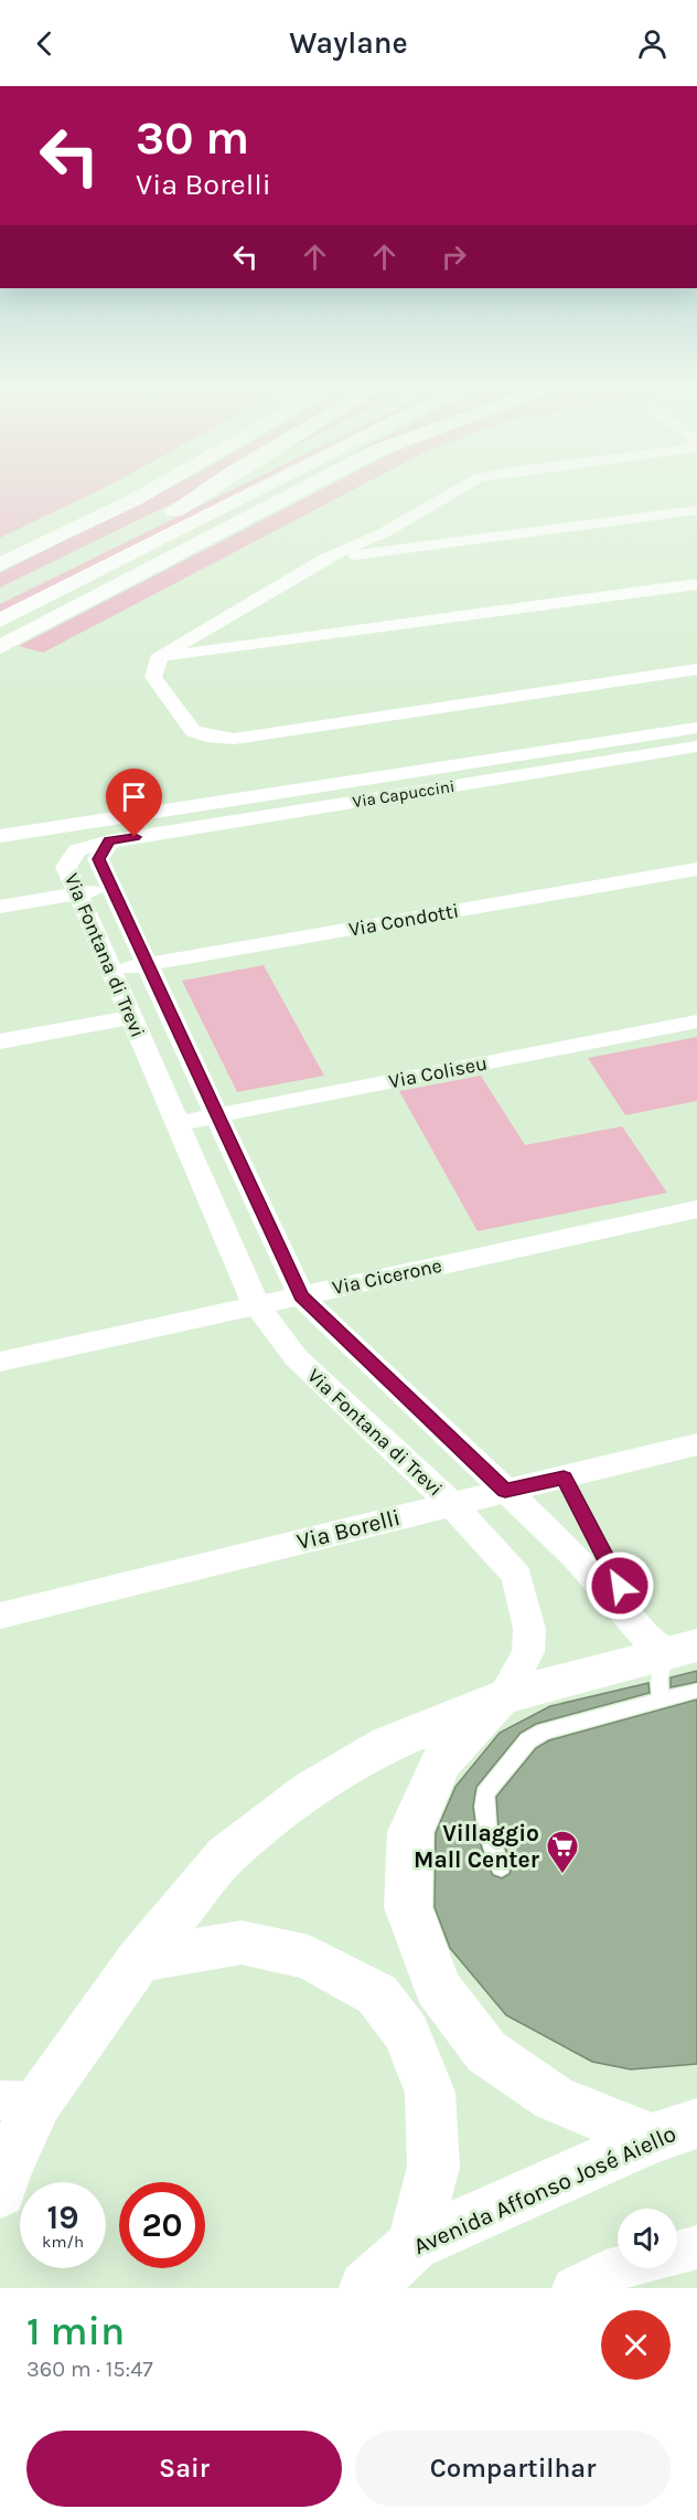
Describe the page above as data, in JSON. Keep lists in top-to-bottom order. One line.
{"streets":{"street":["Via Capuccini","Via Condotti","Via Fontana di Trevi","Via Coliseu","Via Cicerone","Via Borelli","Avenida Affonso José Aiello"]},"crossings":[["Via Capuccini","Via Fontana di Trevi"],["Via Condotti","Via Fontana di Trevi"],["Via Fontana di Trevi","Via Coliseu"],["Via Fontana di Trevi","Via Cicerone"],["Via Fontana di Trevi","Via Borelli"]],"places":{"supermarket":["Villaggio Mall Center"]},"page":{"header":"Waylane","turn":["30 m","Via Borelli"],"speed":"19 km/h","limit":"20","heading":["1 min","360 m · 15:47"],"buttons":["Sair","Compartilhar"]}}
